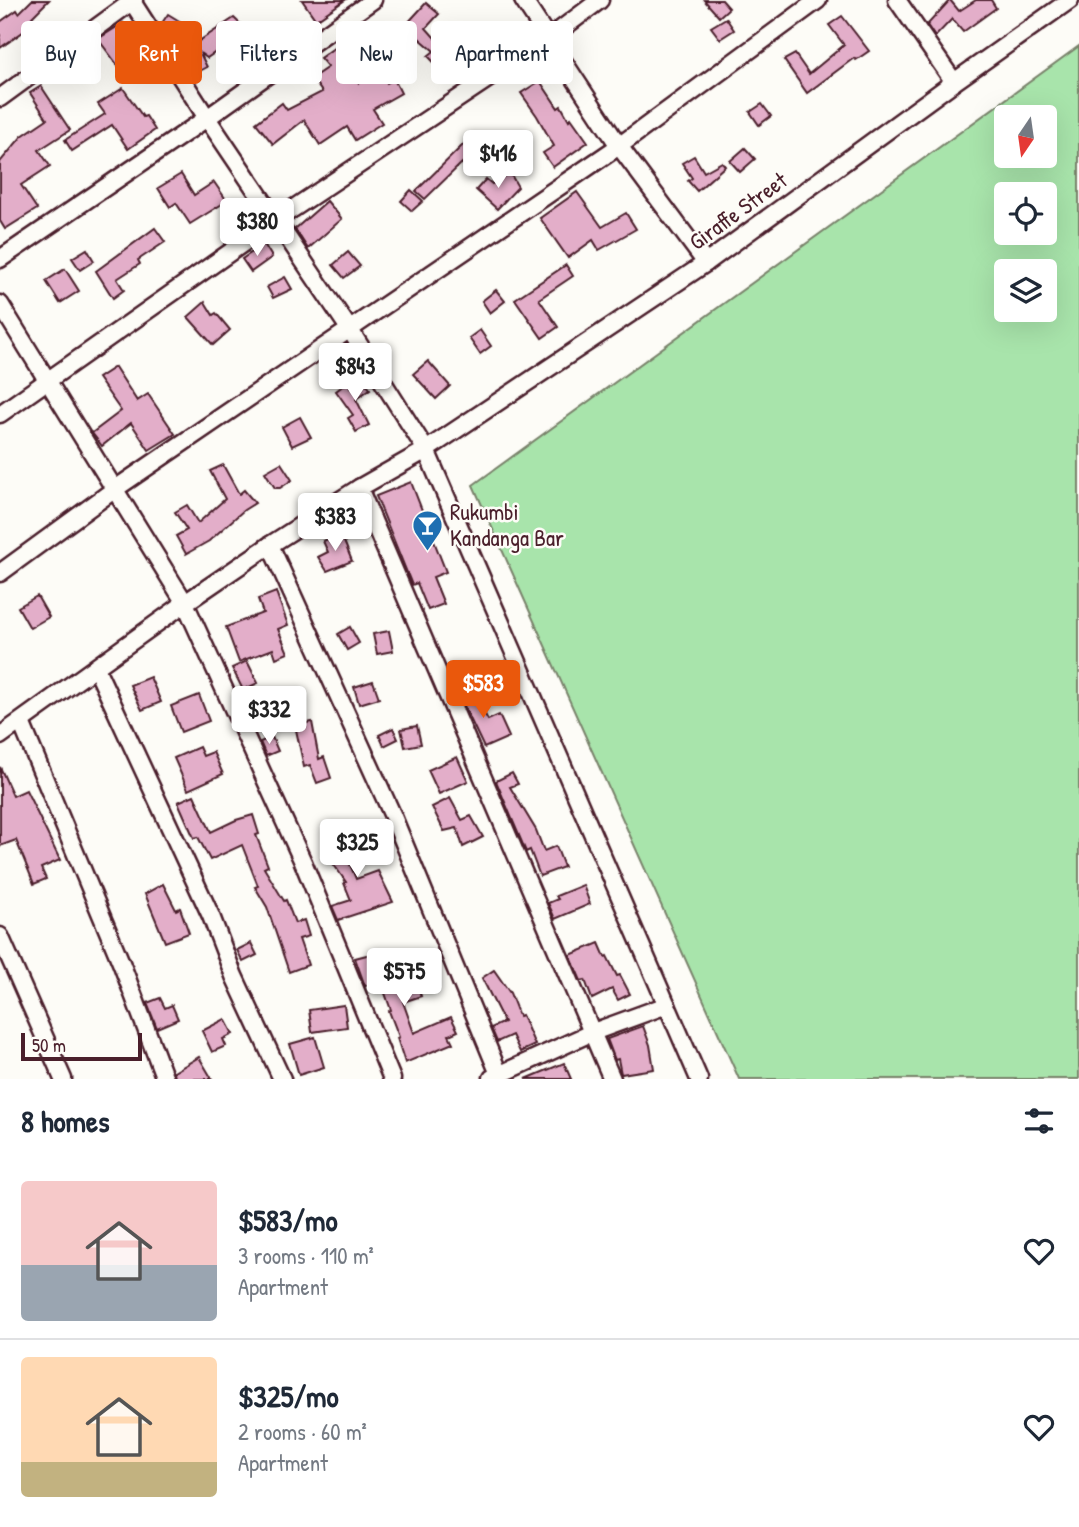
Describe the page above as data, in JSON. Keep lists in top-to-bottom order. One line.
{"streets":{"street":["Giraffe Street"]},"places":{"bar":["Rukumbi Kandanga Bar"]},"scale_bar":"50 m","north":"bottom","page":{"chip":["Buy","Rent","Filters","New","Apartment"],"price":["$416","$380","$843","$383","$583","$332","$325","$575"],"scale":"50 m","heading":"8 homes","list":[{"name":"$583/mo","note":"3 rooms · 110 m² · Apartment"},{"name":"$325/mo","note":"2 rooms · 60 m² · Apartment"}]}}
